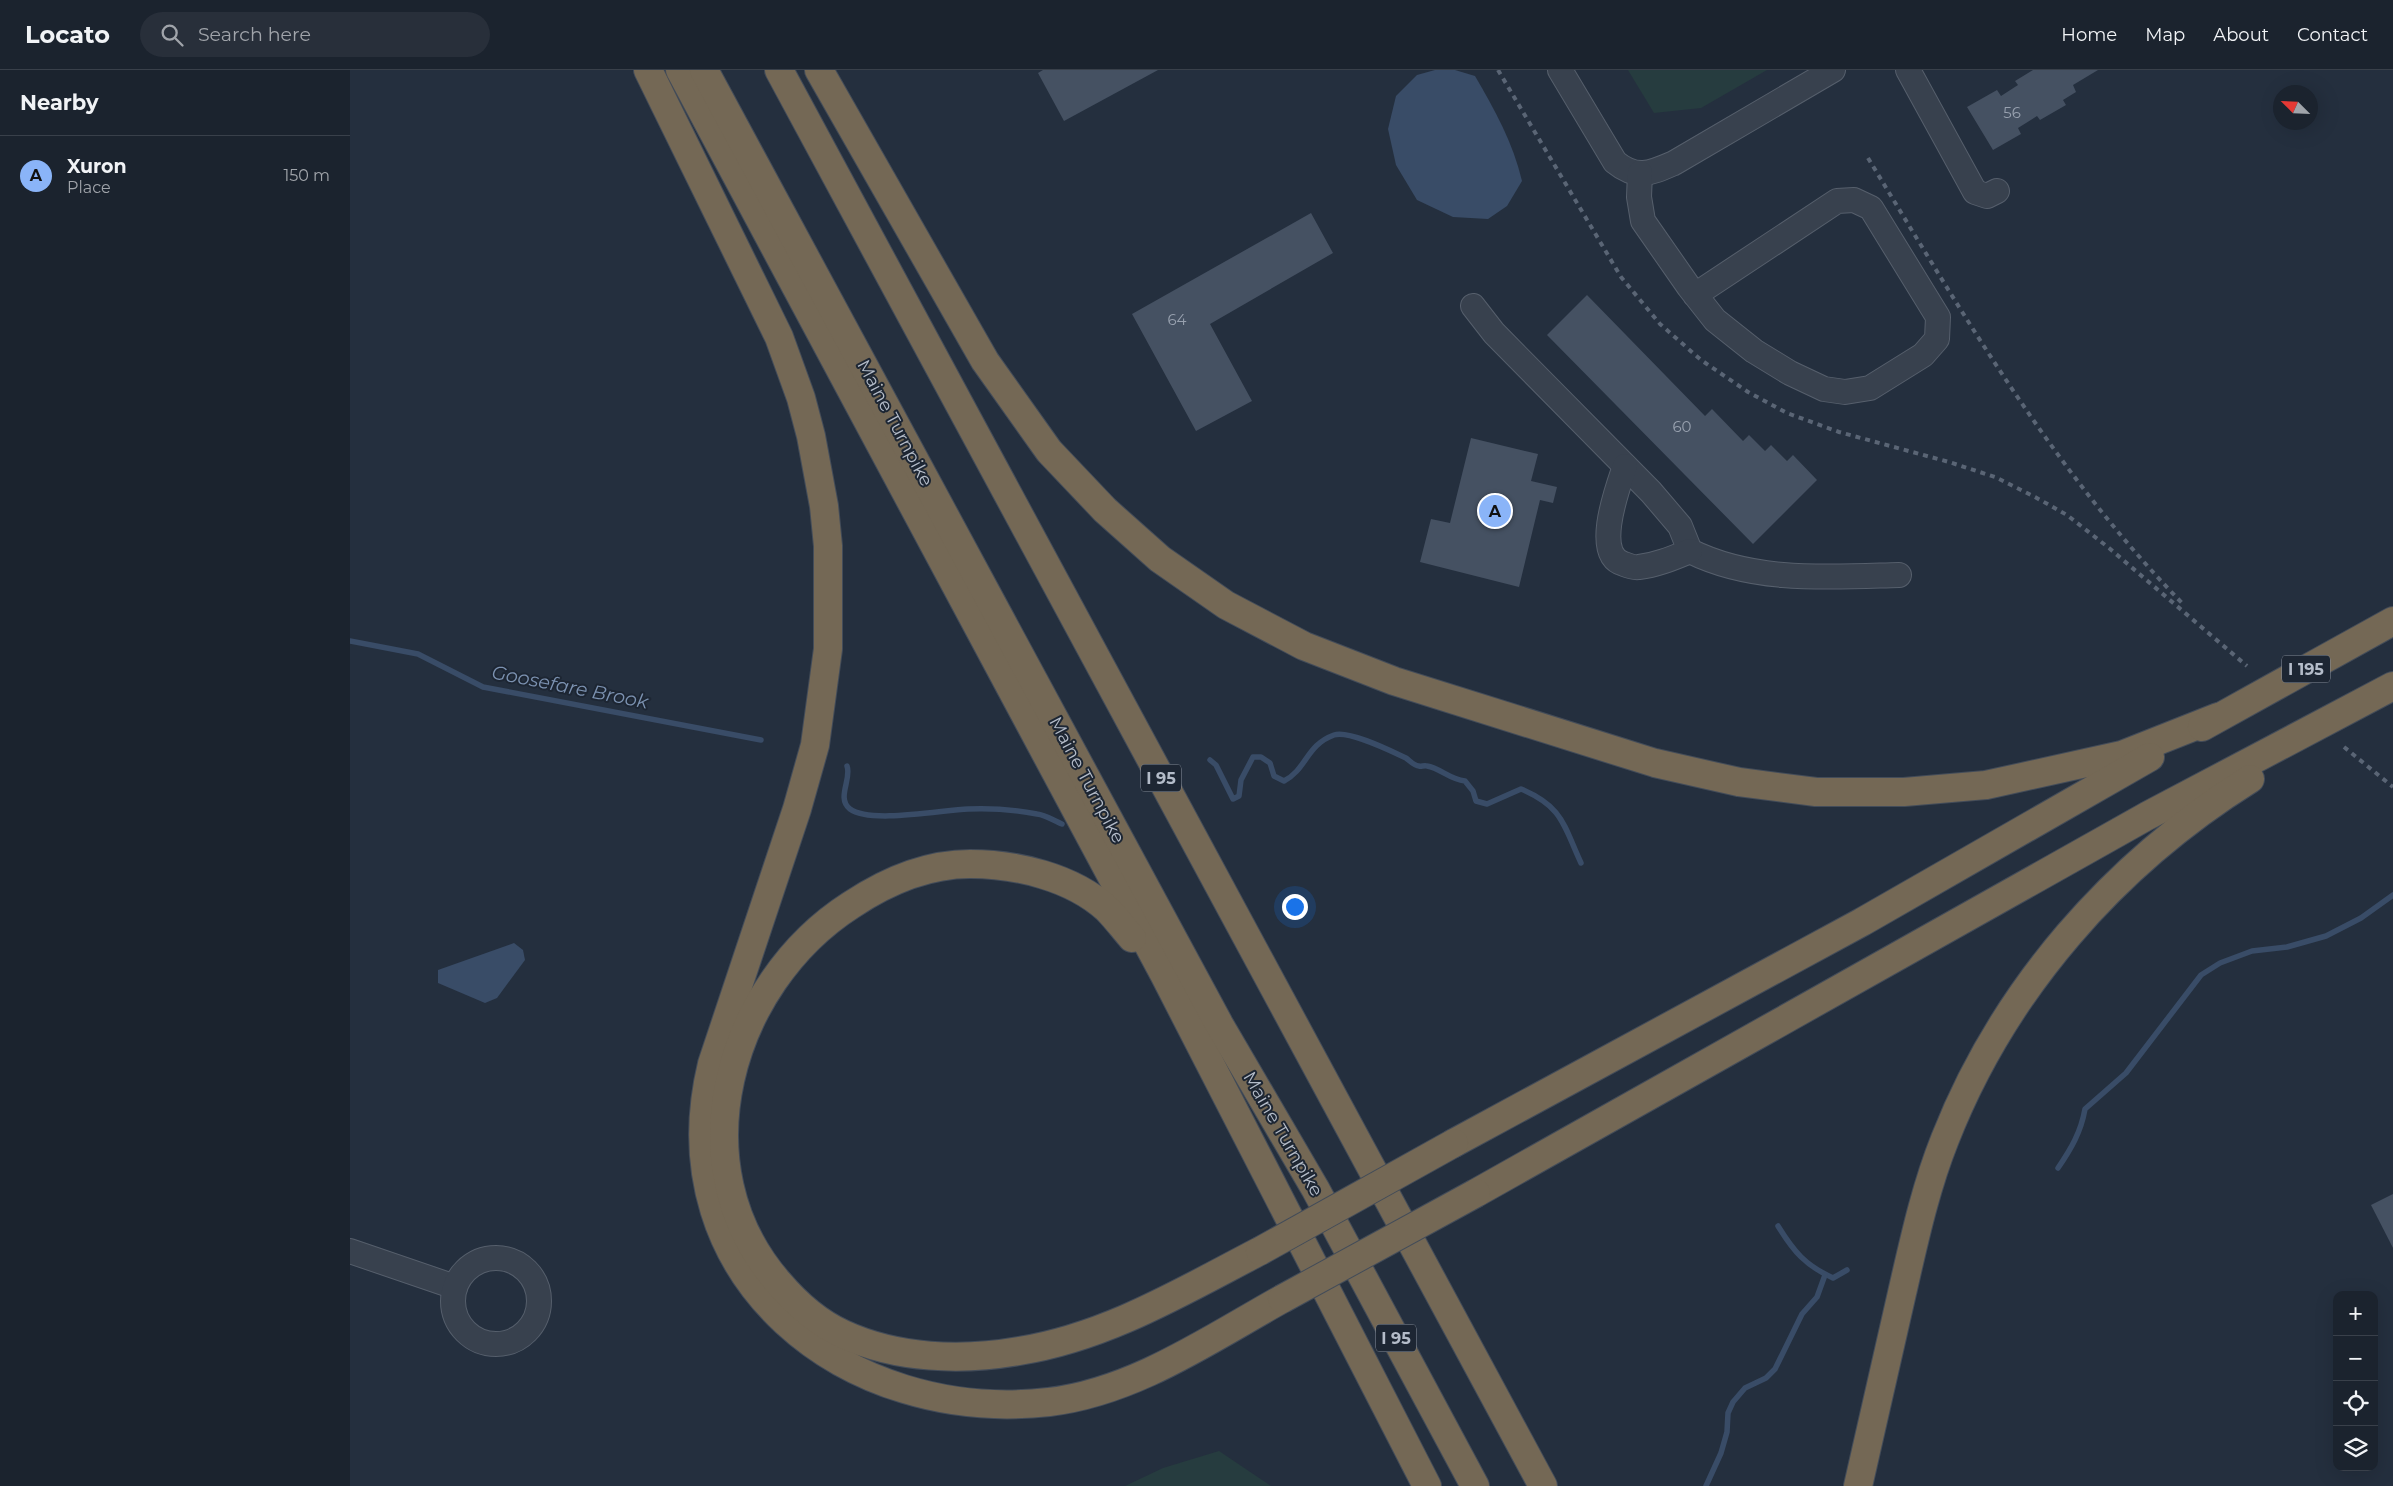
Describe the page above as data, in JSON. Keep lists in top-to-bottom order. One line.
{"streets":{"highway":["Maine Turnpike","I 195","I 95"]},"water":["Goosefare Brook"],"house_numbers":["56","64","60"],"north":"top left","page":{"header":"Locato","search":"Search here","nav":["Home","Map","About","Contact"],"heading":"Nearby","list":[{"mark":"A","name":"Xuron","note":"Place","value":"150 m"}],"pins":"A","map_buttons":["+","−"]}}
